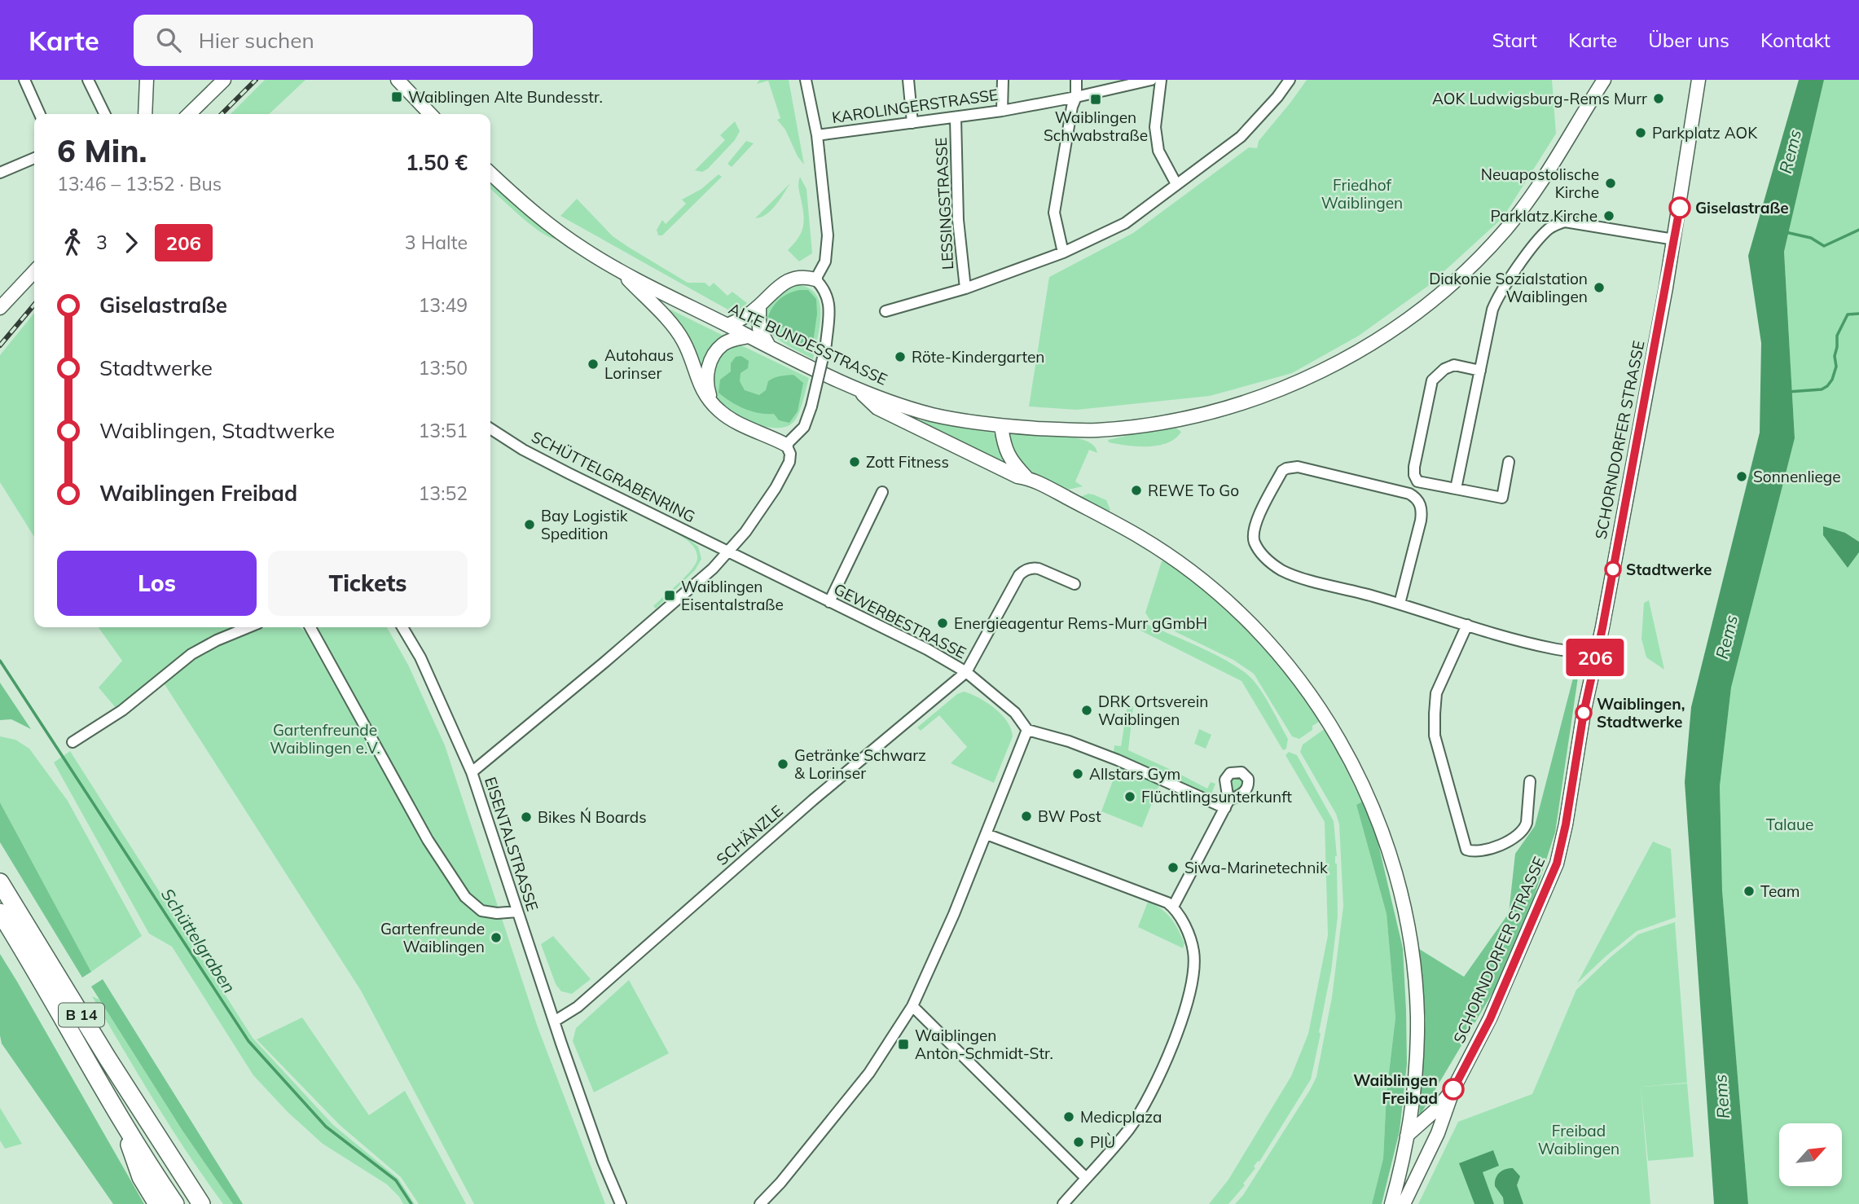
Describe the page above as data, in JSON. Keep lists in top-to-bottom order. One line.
{"streets":{"highway":["B 14"],"main road":["ALTE BUNDESSTRASSE","SCHORNDORFER STRASSE"],"street":["KAROLINGERSTRASSE","LESSINGSTRASSE","SCHÜTTELGRABENRING","GEWERBESTRASSE","SCHÄNZLE","EISENTALSTRASSE"]},"crossings":[["KAROLINGERSTRASSE","LESSINGSTRASSE"],["SCHÜTTELGRABENRING","GEWERBESTRASSE"],["SCHÜTTELGRABENRING","EISENTALSTRASSE"],["GEWERBESTRASSE","SCHÄNZLE"],["GEWERBESTRASSE","EISENTALSTRASSE"],["SCHÄNZLE","EISENTALSTRASSE"]],"water":["Rems","Schüttelgraben"],"parks":["Friedhof Waiblingen","Gartenfreunde Waiblingen e.V.","Talaue","Freibad Waiblingen"],"places":{"transit":["Waiblingen Alte Bundesstr.","Waiblingen Schwabstraße","Waiblingen Eisentalstraße","Waiblingen Anton-Schmidt-Str."],"other":["AOK Ludwigsburg-Rems Murr","Parkplatz AOK","Neuapostolische Kirche","Giselastraße","Parklatz Kirche","Diakonie Sozialstation Waiblingen","Röte-Kindergarten","Autohaus Lorinser","Zott Fitness","Sonnenliege","REWE To Go","Bay Logistik Spedition","Stadtwerke","Energieagentur Rems-Murr gGmbH","DRK Ortsverein Waiblingen","Waiblingen, Stadtwerke","Getränke Schwarz & Lorinser","Allstars Gym","Flüchtlingsunterkunft","BW Post","Bikes Ń Boards","Siwa-Marinetechnik","Team","Gartenfreunde Waiblingen","Waiblingen Freibad","Medicplaza","PIÙ"]},"lines":["bus line 206"],"north":"top right","page":{"header":"Karte","search":"Hier suchen","nav":["Start","Karte","Über uns","Kontakt"],"on_map":"206","heading":["6 Min.","13:46 – 13:52 · Bus","1.50 €"],"legs":["3","206","3 Halte"],"list":[{"name":"Giselastraße","value":"13:49"},{"name":"Stadtwerke","value":"13:50"},{"name":"Waiblingen, Stadtwerke","value":"13:51"},{"name":"Waiblingen Freibad","value":"13:52"}],"buttons":["Los","Tickets"]}}
